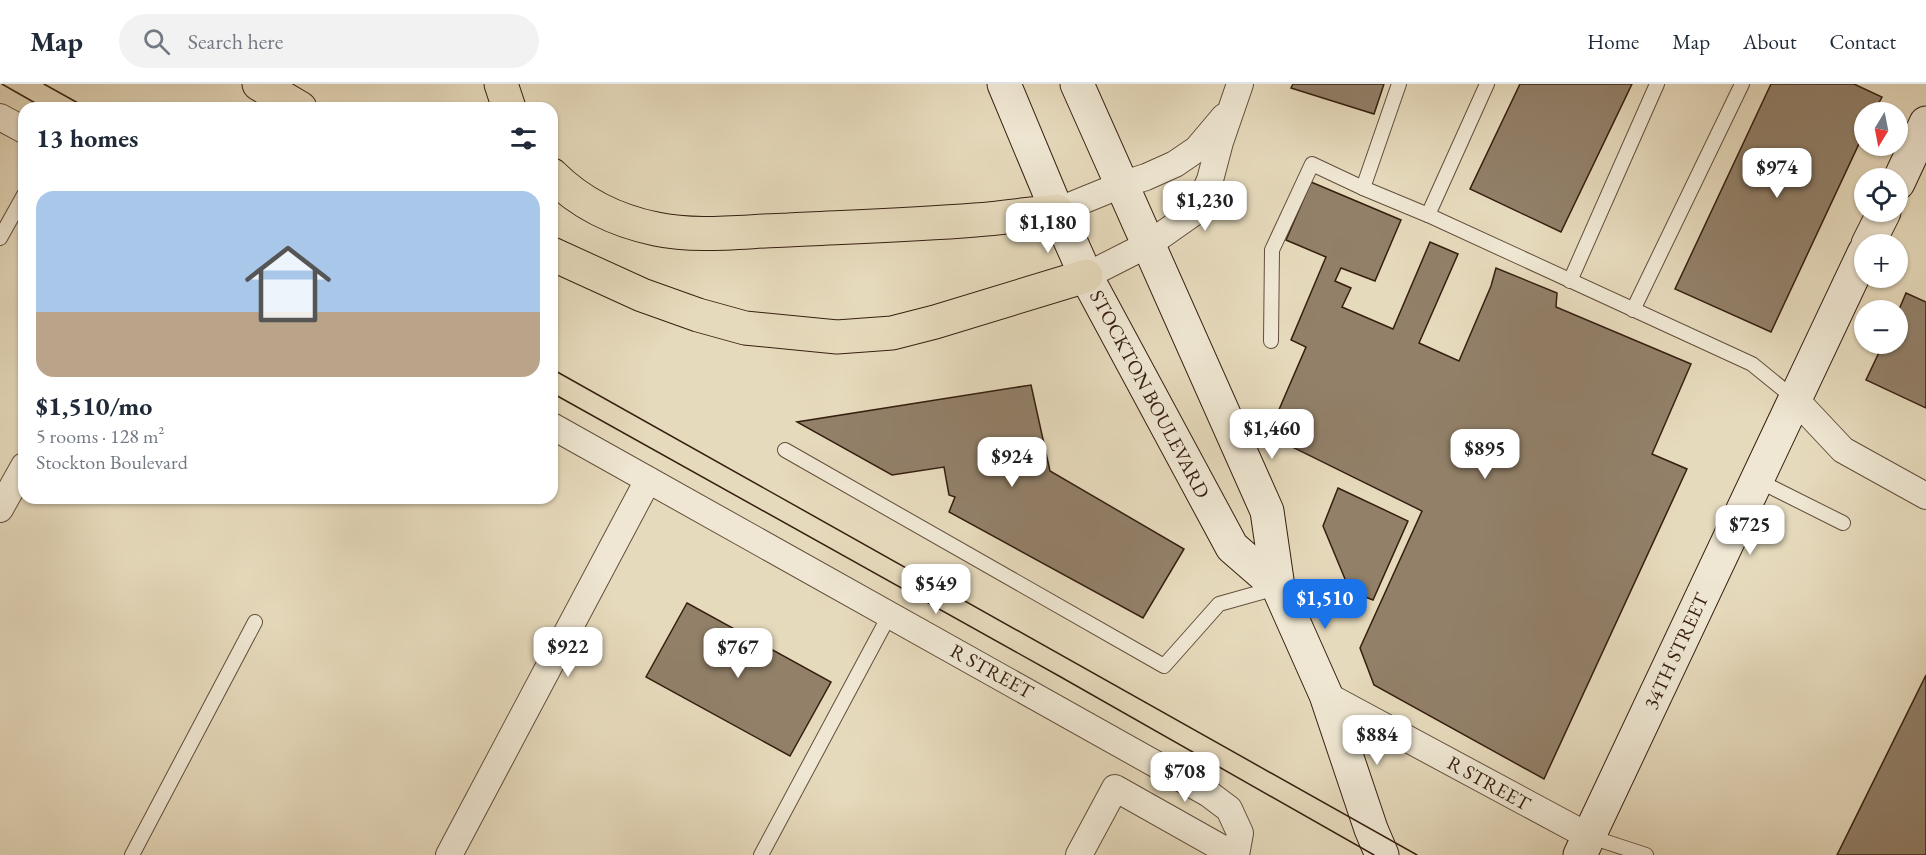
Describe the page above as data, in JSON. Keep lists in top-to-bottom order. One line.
{"streets":{"main road":["STOCKTON BOULEVARD","34TH STREET"],"street":["R STREET"]},"crossings":[["STOCKTON BOULEVARD","R STREET"],["34TH STREET","R STREET"]],"north":"bottom","page":{"header":"Map","search":"Search here","nav":["Home","Map","About","Contact"],"map_buttons":["+","−"],"heading":"13 homes","price":["$974","$1,230","$1,180","$1,460","$895","$924","$725","$549","$1,510","$922","$767","$884","$708"],"list":[{"name":"$1,510/mo","note":"5 rooms · 128 m² · Stockton Boulevard"}]}}
